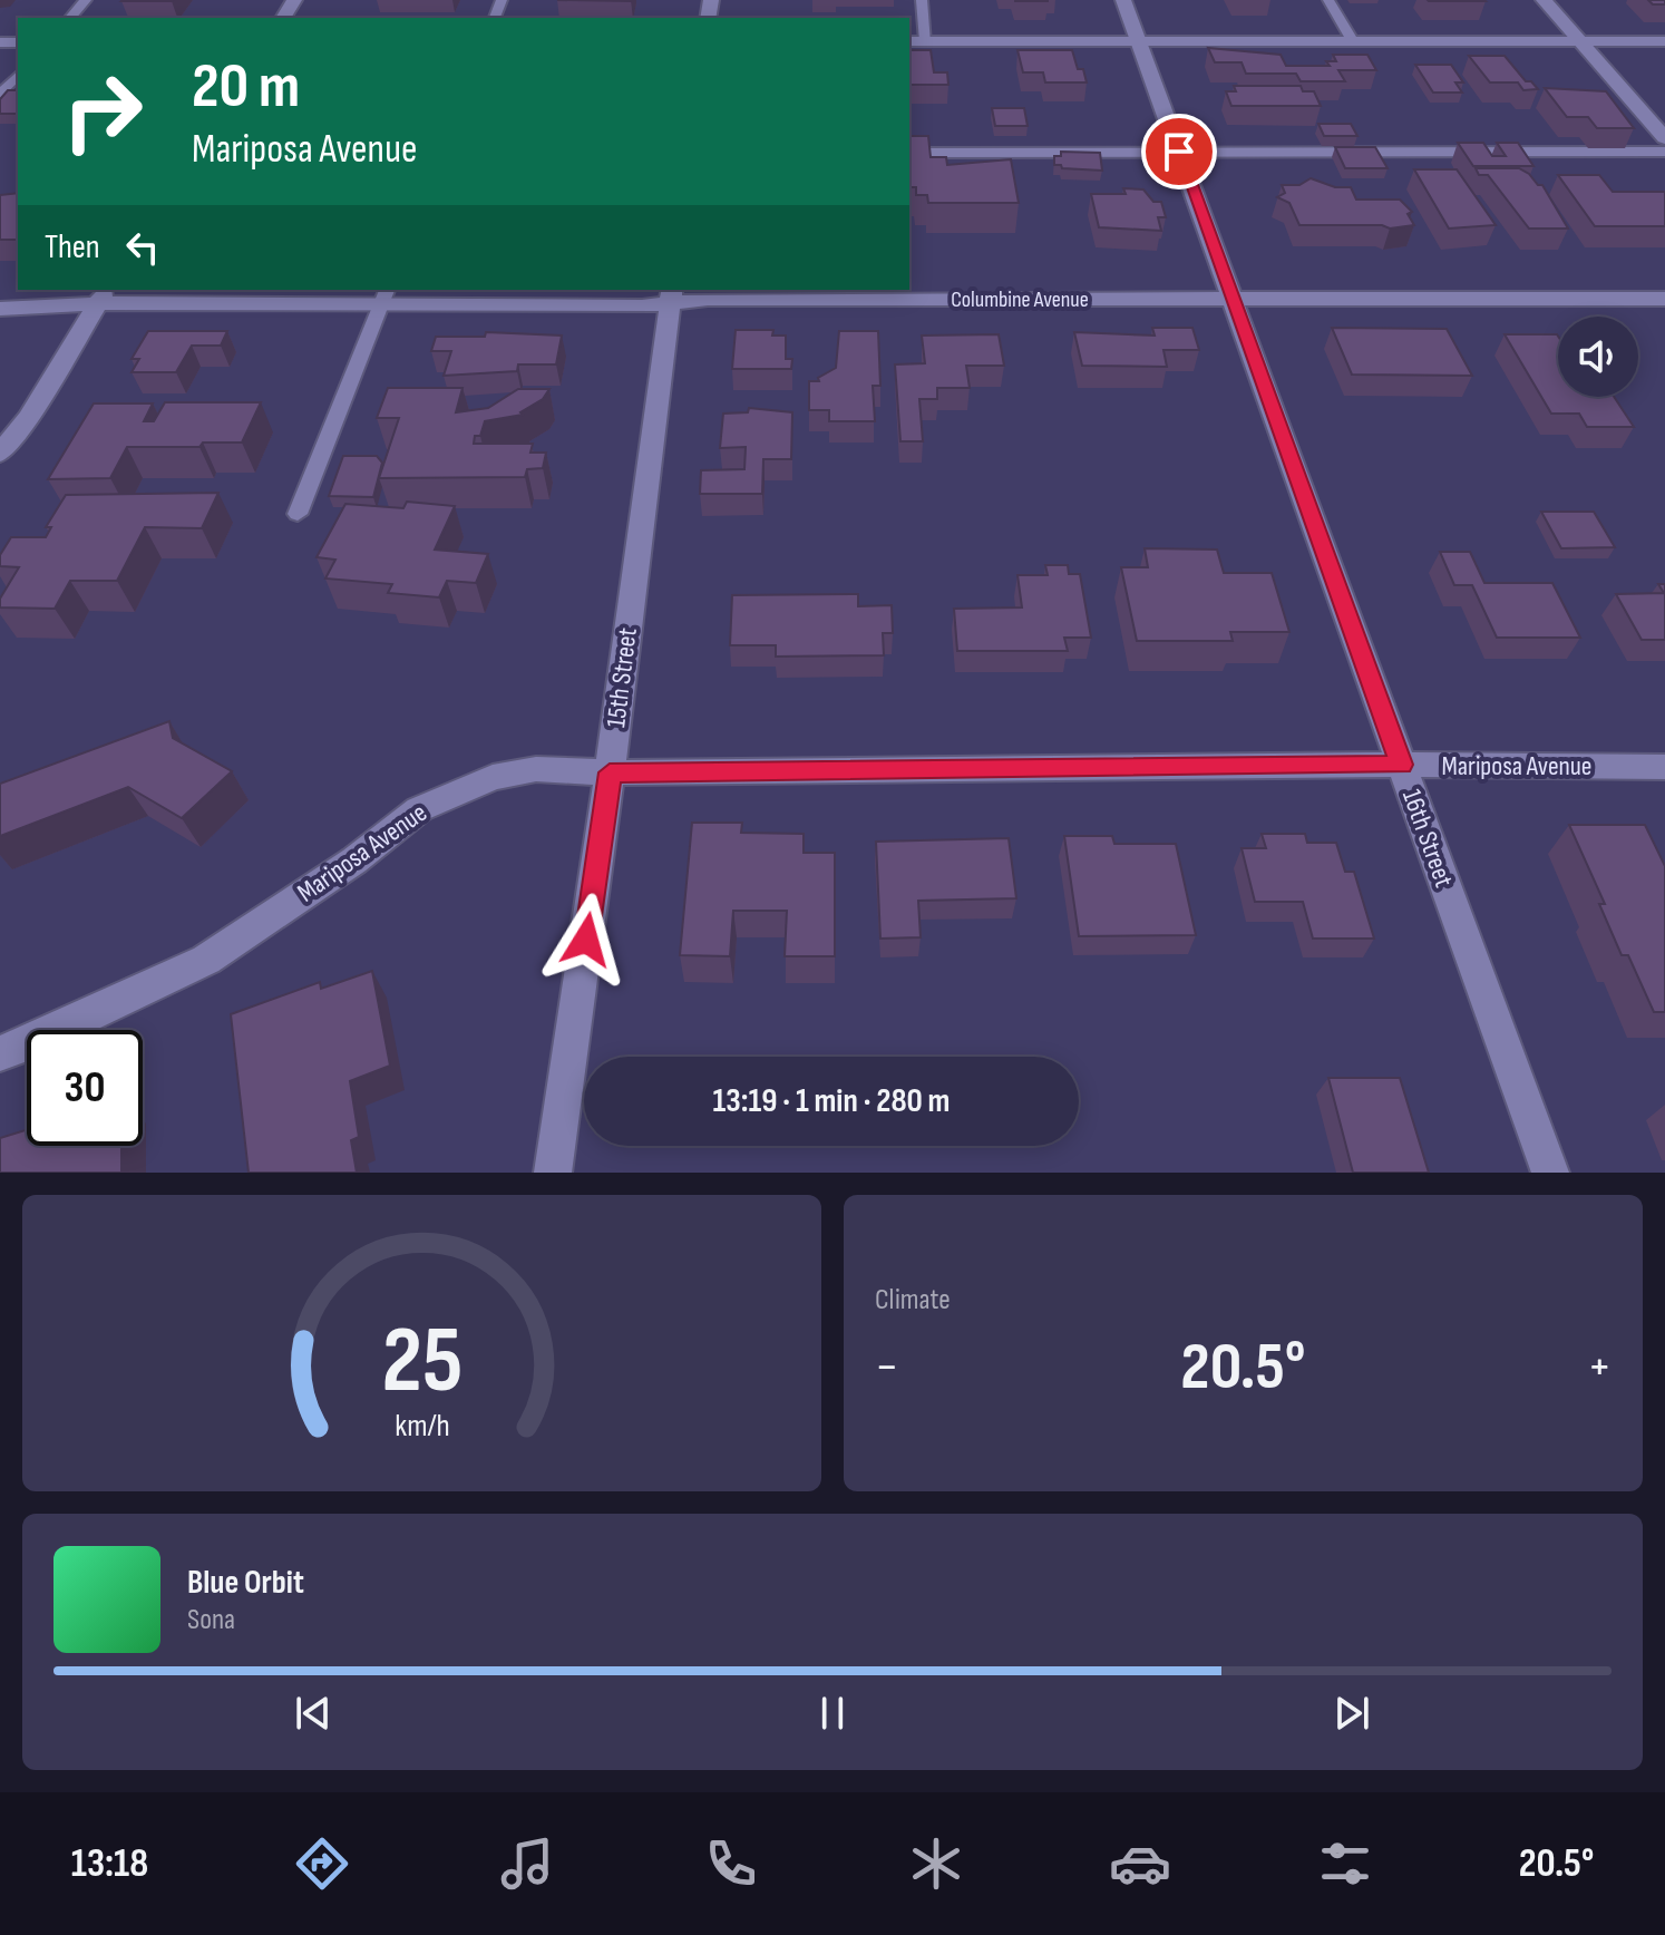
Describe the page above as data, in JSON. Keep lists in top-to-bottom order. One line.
{"streets":{"street":["Columbine Avenue","15th Street","Mariposa Avenue","16th Street"]},"crossings":[["Columbine Avenue","15th Street"],["Columbine Avenue","16th Street"],["15th Street","Mariposa Avenue"],["Mariposa Avenue","16th Street"]],"page":{"turn":["20 m","Mariposa Avenue"],"then":"Then","limit":"30","trip":"13:19 · 1 min · 280 m","tile":"Climate","heat":["−","20.5°","+"],"song":["Blue Orbit","Sona"],"tabs":["13:18","20.5°"],"gauge":["25","km/h"]}}
